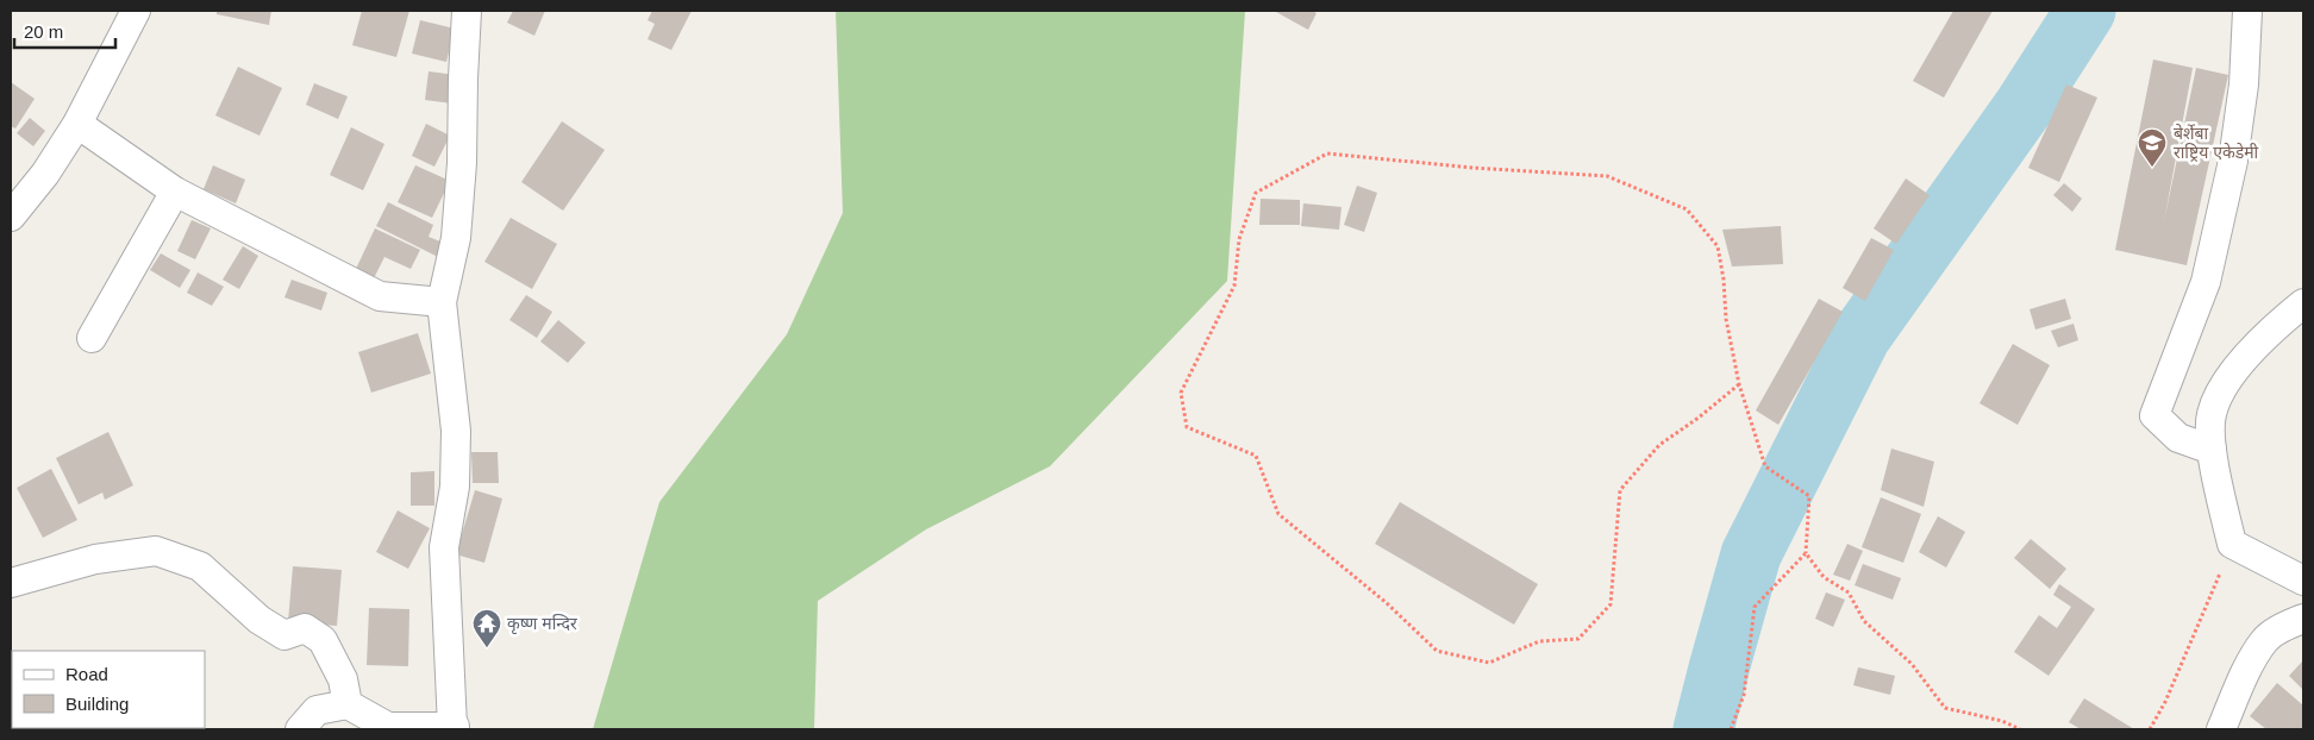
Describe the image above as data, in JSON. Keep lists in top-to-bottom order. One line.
{"places":{"school or university":["बेर्शेबा राष्ट्रिय एकेडेमी"],"temple":["कृष्ण मन्दिर"]},"legend":["Road","Building"],"scale_bar":"20 m"}
